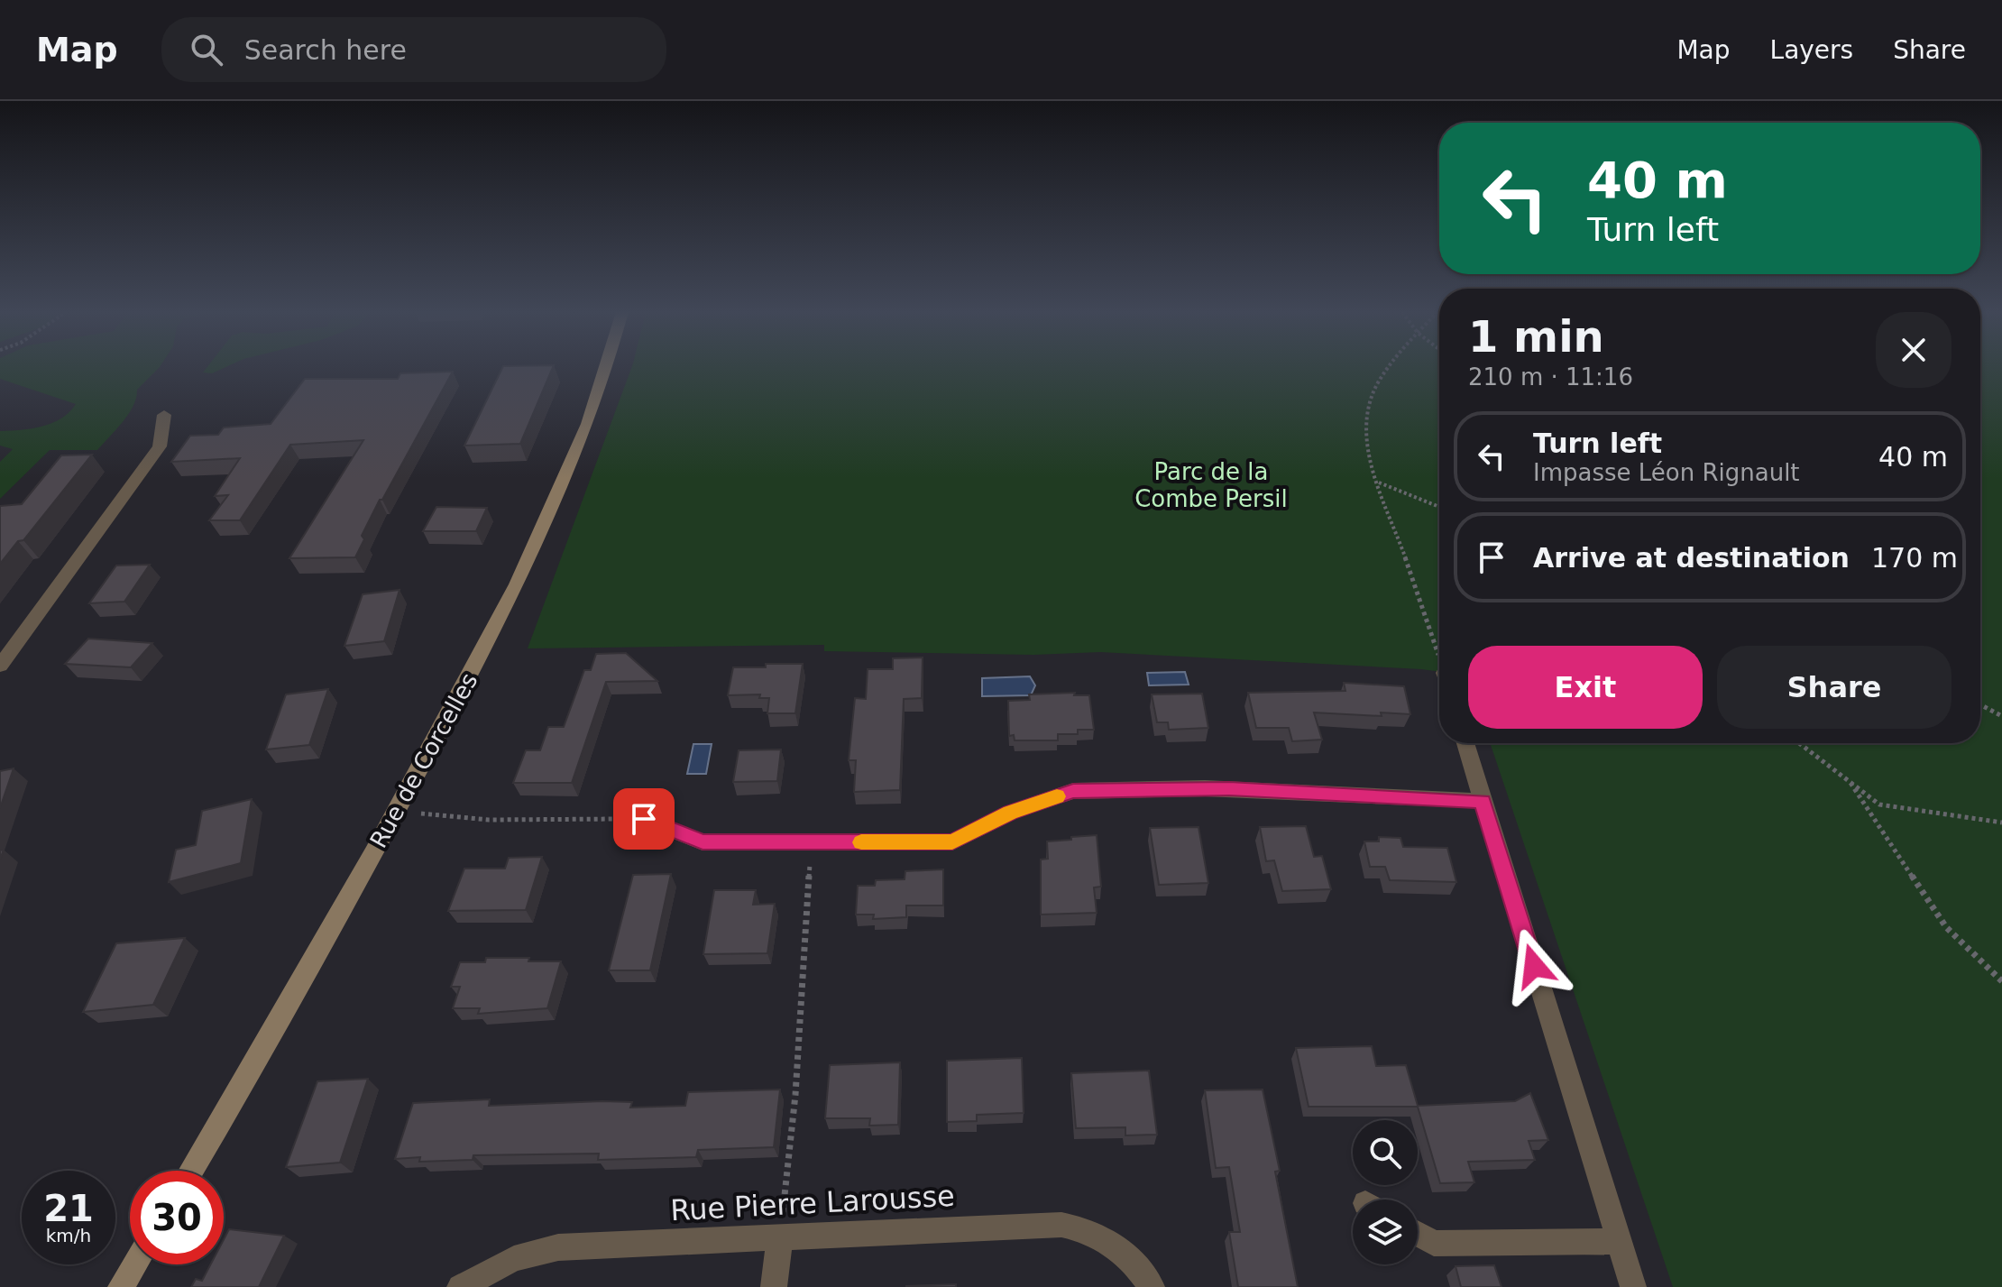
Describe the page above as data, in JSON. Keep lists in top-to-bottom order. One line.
{"streets":{"main road":["Rue de Corcelles"],"street":["Rue Pierre Larousse"]},"parks":["Parc de la Combe Persil"],"page":{"header":"Map","search":"Search here","nav":["Map","Layers","Share"],"turn":["40 m","Turn left"],"heading":["1 min","210 m · 11:16"],"list":[{"name":"Turn left","note":"Impasse Léon Rignault","value":"40 m"},{"name":"Arrive at destination","value":"170 m"}],"buttons":["Exit","Share"],"speed":"21 km/h","limit":"30"}}
